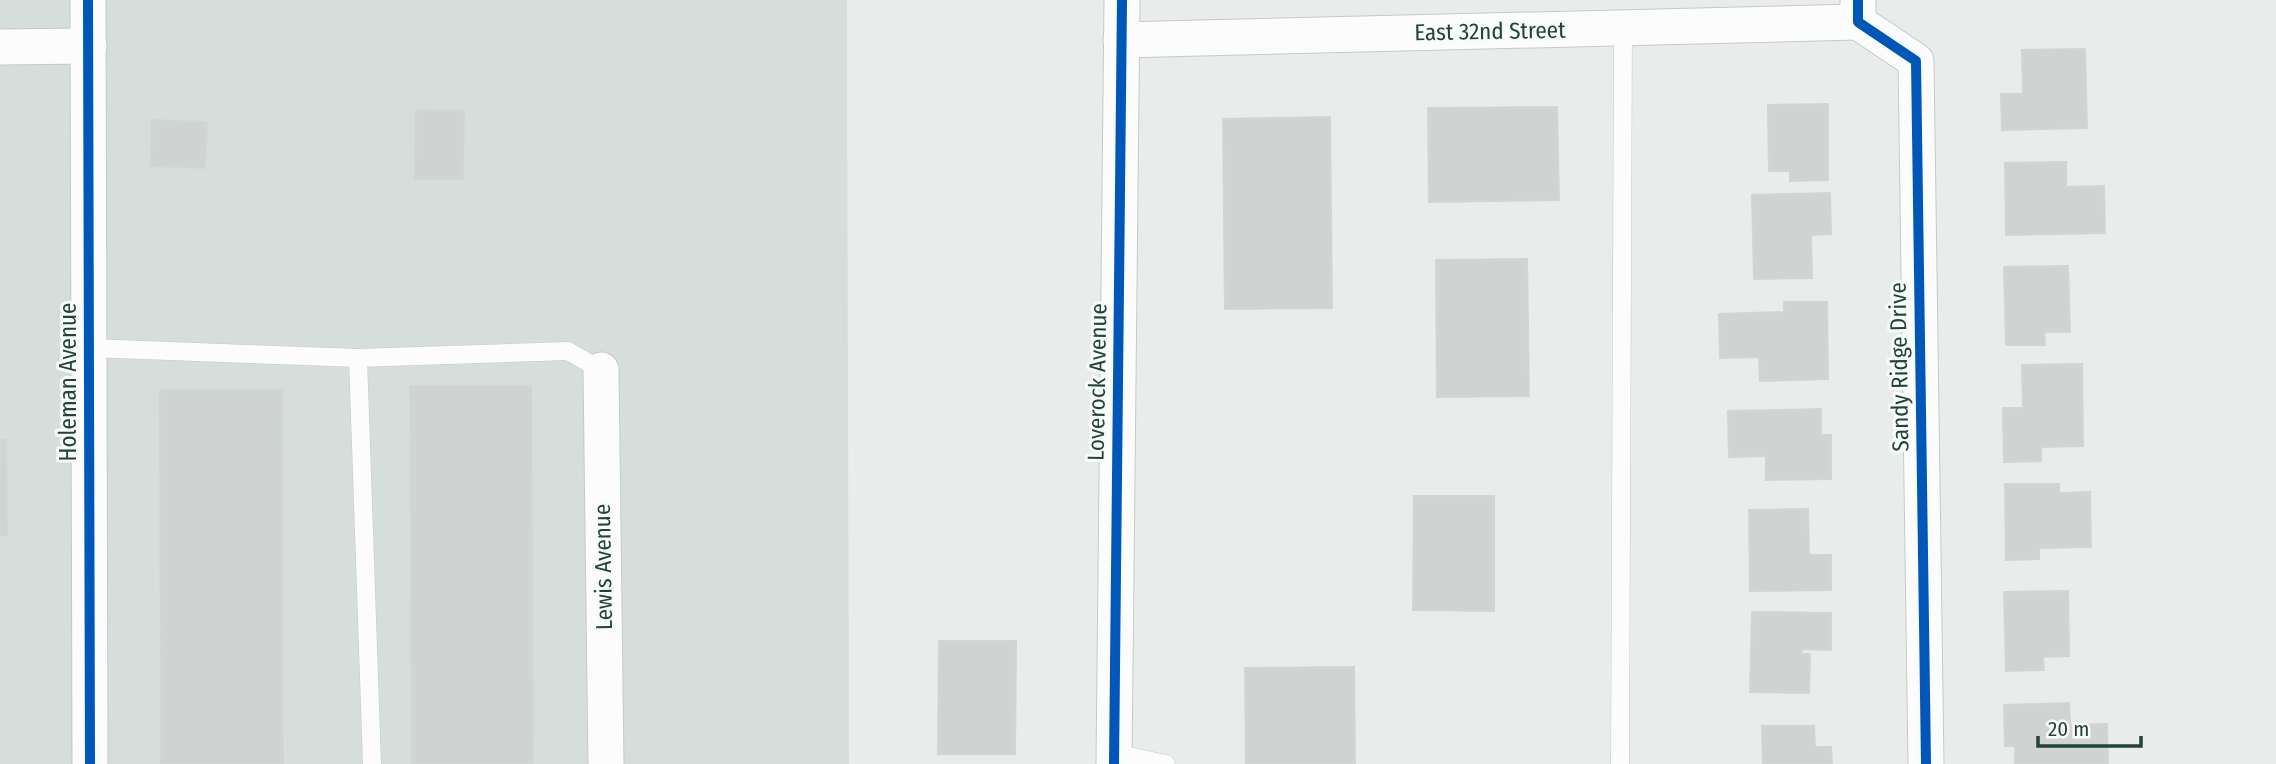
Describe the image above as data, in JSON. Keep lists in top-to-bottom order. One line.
{"streets":{"street":["East 32nd Street","Sandy Ridge Drive","Holeman Avenue","Loverock Avenue","Lewis Avenue"]},"crossings":[["East 32nd Street","Sandy Ridge Drive"],["East 32nd Street","Loverock Avenue"]],"scale_bar":"20 m"}
